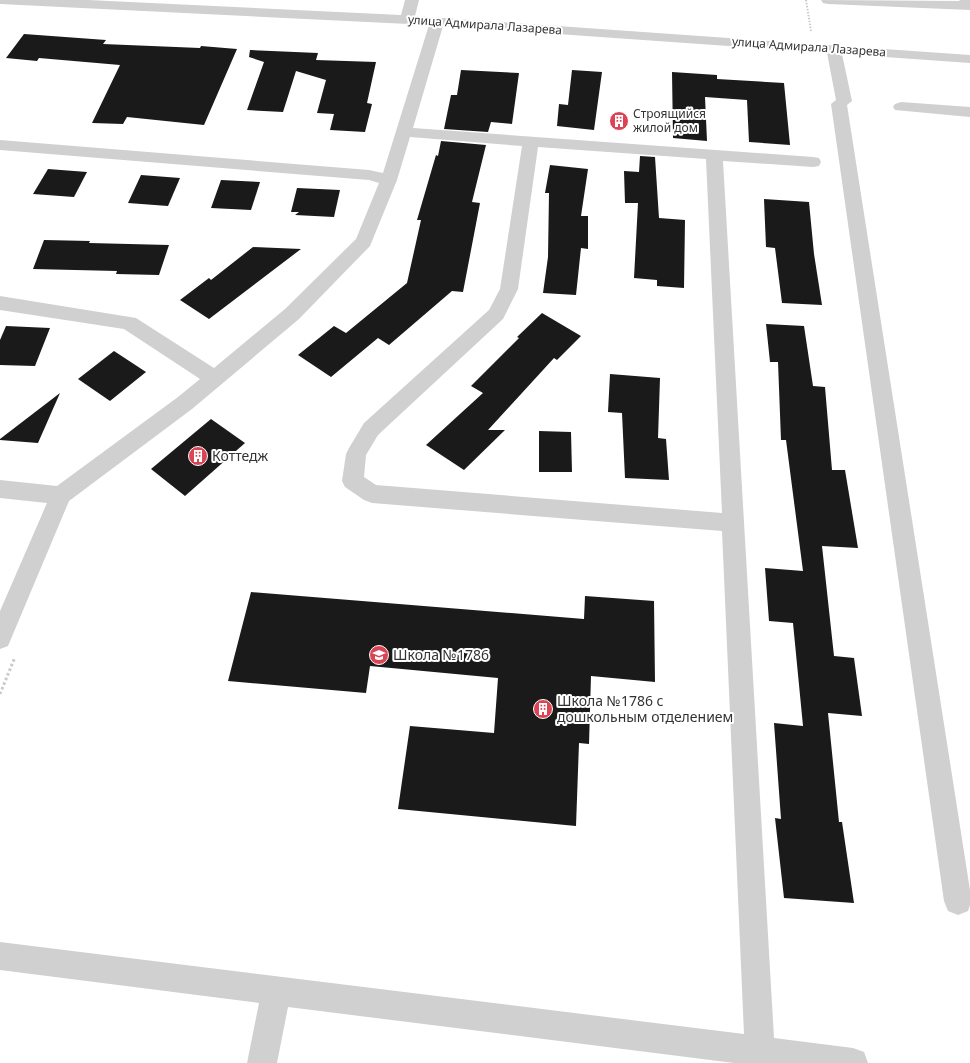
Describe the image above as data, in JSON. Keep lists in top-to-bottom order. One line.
{"streets":{"street":["улица Адмирала Лазарева"]},"places":{"building":["Строящийся жилой дом","Коттедж","Школа №1786 с дошкольным отделением"],"school or university":["Школа №1786"]}}
